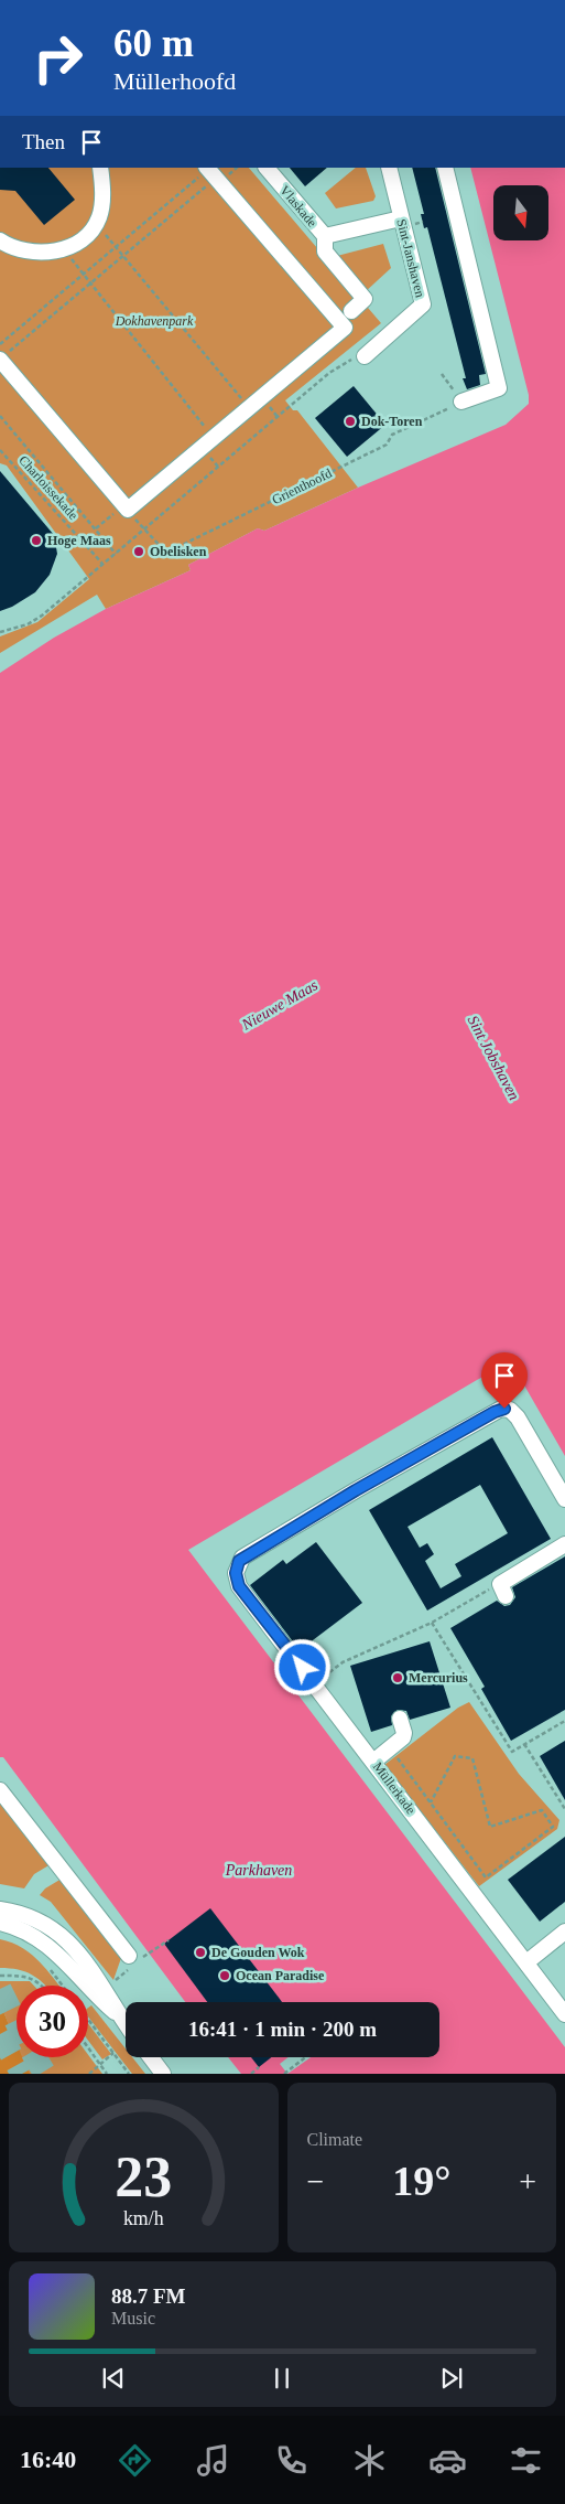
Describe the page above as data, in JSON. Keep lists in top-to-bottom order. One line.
{"streets":{"street":["Vlaskade","Sint-Janshaven","Müllerkade"],"path":["Grienthoofd","Charloissekade"]},"crossings":[["Vlaskade","Sint-Janshaven"]],"water":["Nieuwe Maas","Sint Jobshaven","Parkhaven"],"parks":["Dokhavenpark"],"places":["Dok-Toren","Hoge Maas","Obelisken","Mercurius","De Gouden Wok","Ocean Paradise"],"north":"bottom","page":{"turn":["60 m","Müllerhoofd"],"then":"Then","limit":"30","trip":"16:41 · 1 min · 200 m","tile":"Climate","heat":["−","19°","+"],"song":["88.7 FM","Music"],"tabs":"16:40","gauge":["23","km/h"]}}
